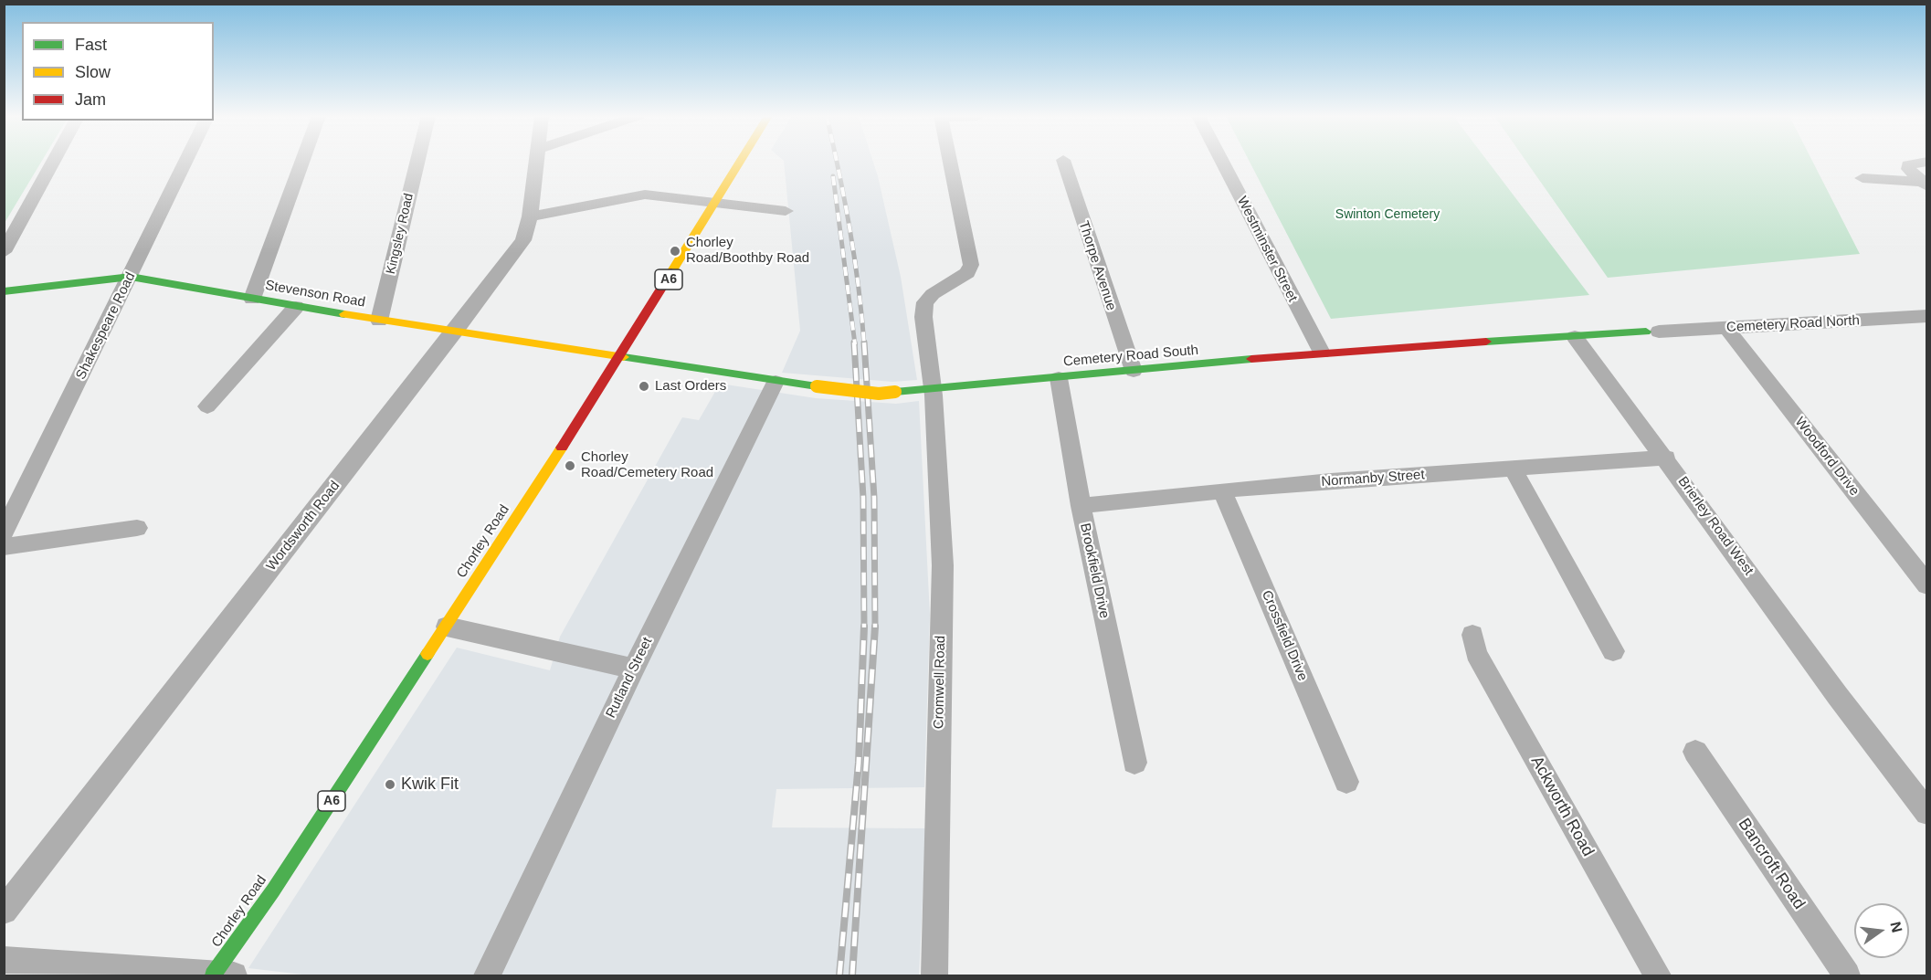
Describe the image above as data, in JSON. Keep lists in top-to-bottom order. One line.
{"streets":{"street":["Kingsley Road","Westminster Street","Thorpe Avenue","A6","Stevenson Road","Cemetery Road North","Shakespeare Road","Cemetery Road South","Woodford Drive","Normanby Street","Wordsworth Road","Brierley Road West","Chorley Road","Brookfield Drive","Crossfield Drive","Rutland Street","Cromwell Road","Ackworth Road","Bancroft Road"]},"crossings":[["Kingsley Road","Stevenson Road"],["Westminster Street","Cemetery Road South"],["Thorpe Avenue","Cemetery Road South"],["Stevenson Road","Shakespeare Road"],["Stevenson Road","Cemetery Road South"],["Stevenson Road","Wordsworth Road"],["Stevenson Road","Chorley Road"],["Cemetery Road North","Cemetery Road South"],["Cemetery Road North","Woodford Drive"],["Cemetery Road South","Brierley Road West"],["Cemetery Road South","Chorley Road"],["Cemetery Road South","Brookfield Drive"],["Cemetery Road South","Rutland Street"],["Cemetery Road South","Cromwell Road"],["Normanby Street","Brierley Road West"],["Normanby Street","Brookfield Drive"],["Normanby Street","Crossfield Drive"]],"parks":["Swinton Cemetery"],"places":["Chorley Road/Boothby Road","Last Orders","Chorley Road/Cemetery Road","Kwik Fit"],"legend":["Fast","Slow","Jam"],"north":"right"}
